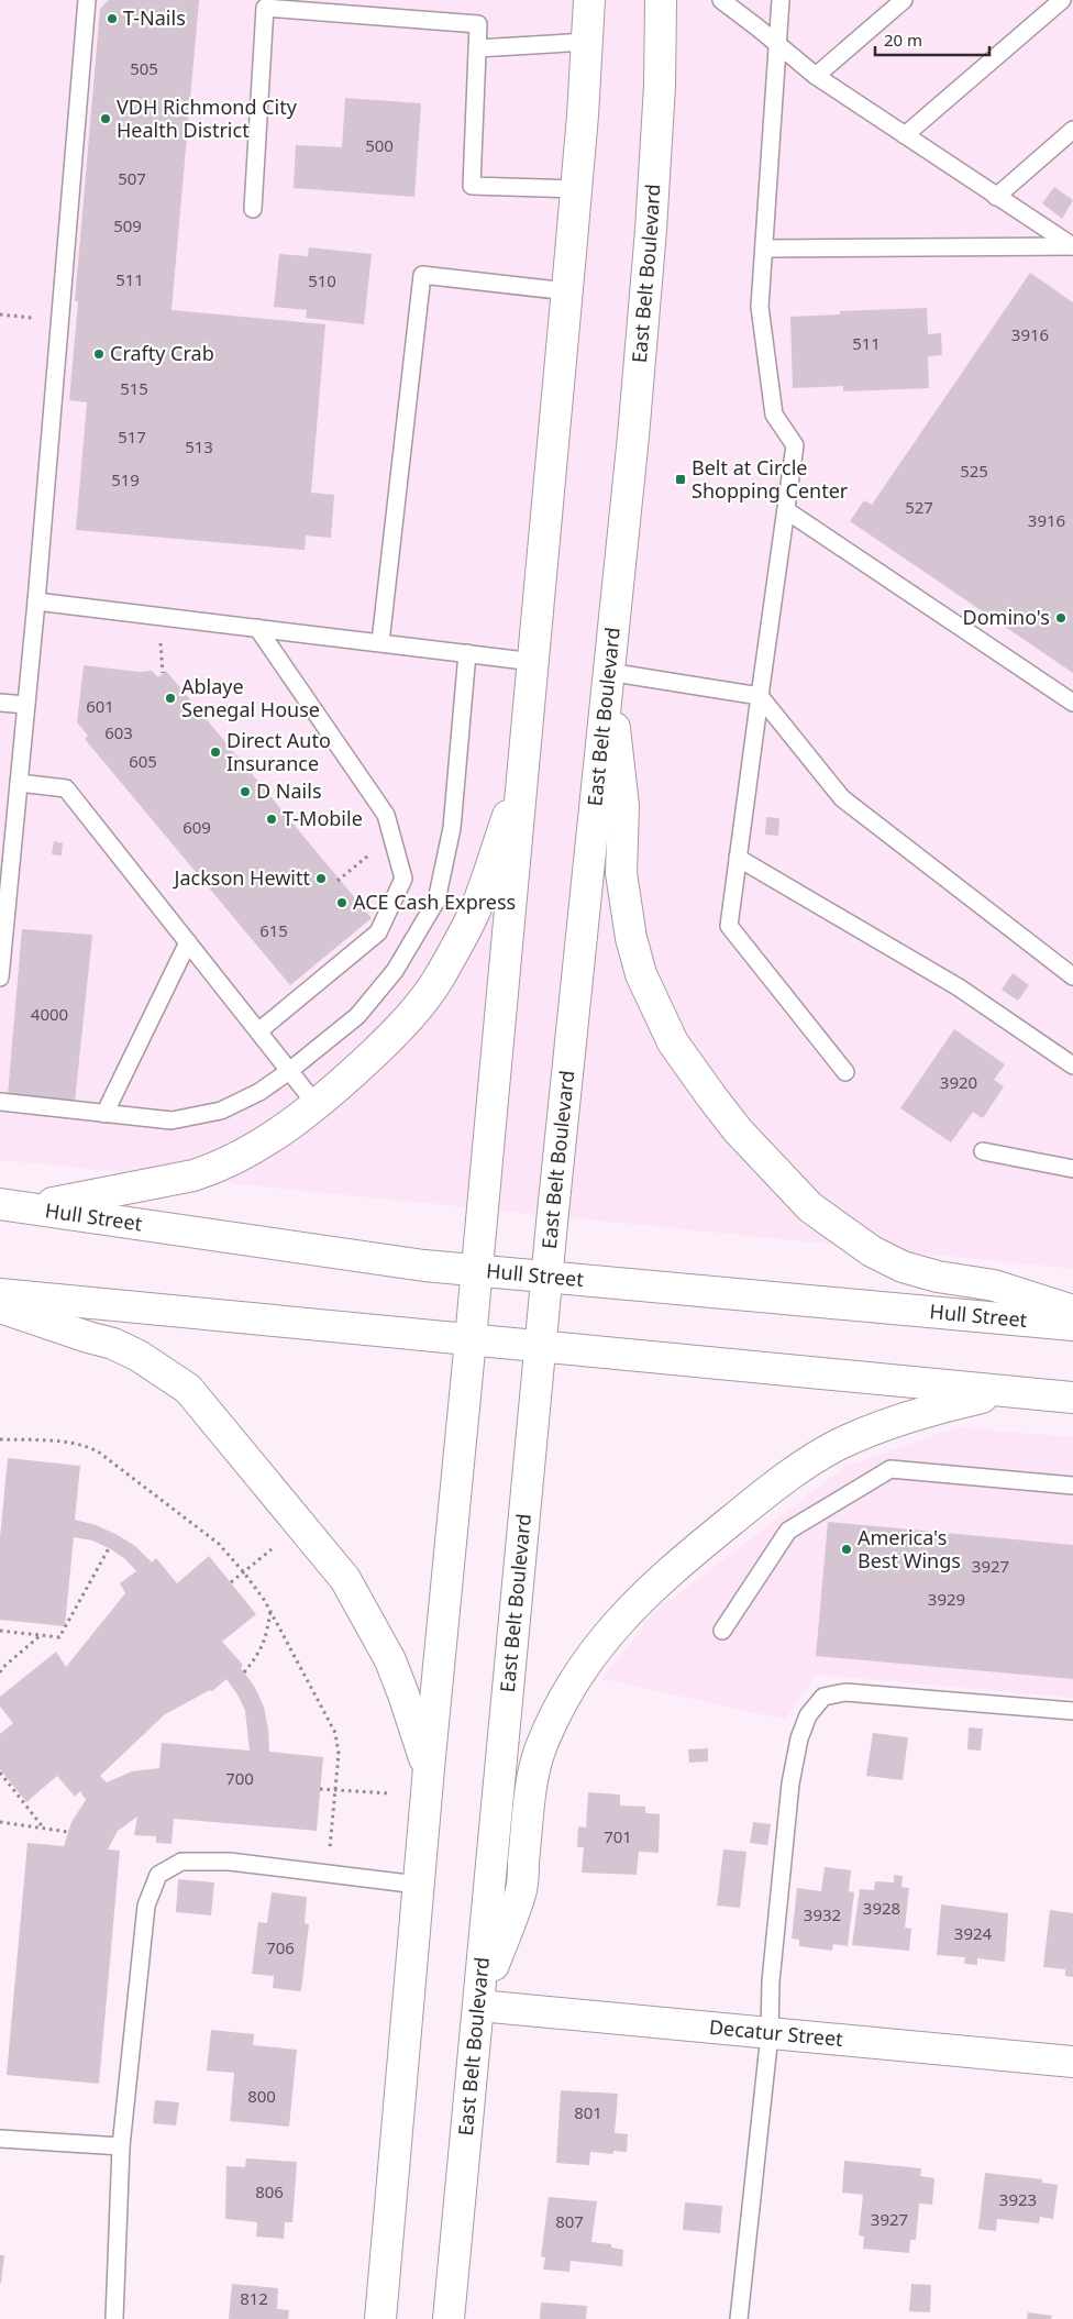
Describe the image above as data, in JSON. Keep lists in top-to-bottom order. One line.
{"streets":{"main road":["East Belt Boulevard","Hull Street","Decatur Street"]},"crossings":[["East Belt Boulevard","Hull Street"],["East Belt Boulevard","Decatur Street"]],"places":{"other":["T-Nails","VDH Richmond City Health District","Crafty Crab","Domino's","Ablaye Senegal House","Direct Auto Insurance","D Nails","T-Mobile","Jackson Hewitt","ACE Cash Express","America's Best Wings"],"transit":["Belt at Circle Shopping Center"]},"house_numbers":["505","500","507","509","511","510","3916","511","515","517","513","525","519","527","3916","601","603","605","609","615","4000","3920","3927","3929","700","701","3928","3932","3924","706","800","801","806","3923","3927","807","812"],"scale_bar":"20 m"}
